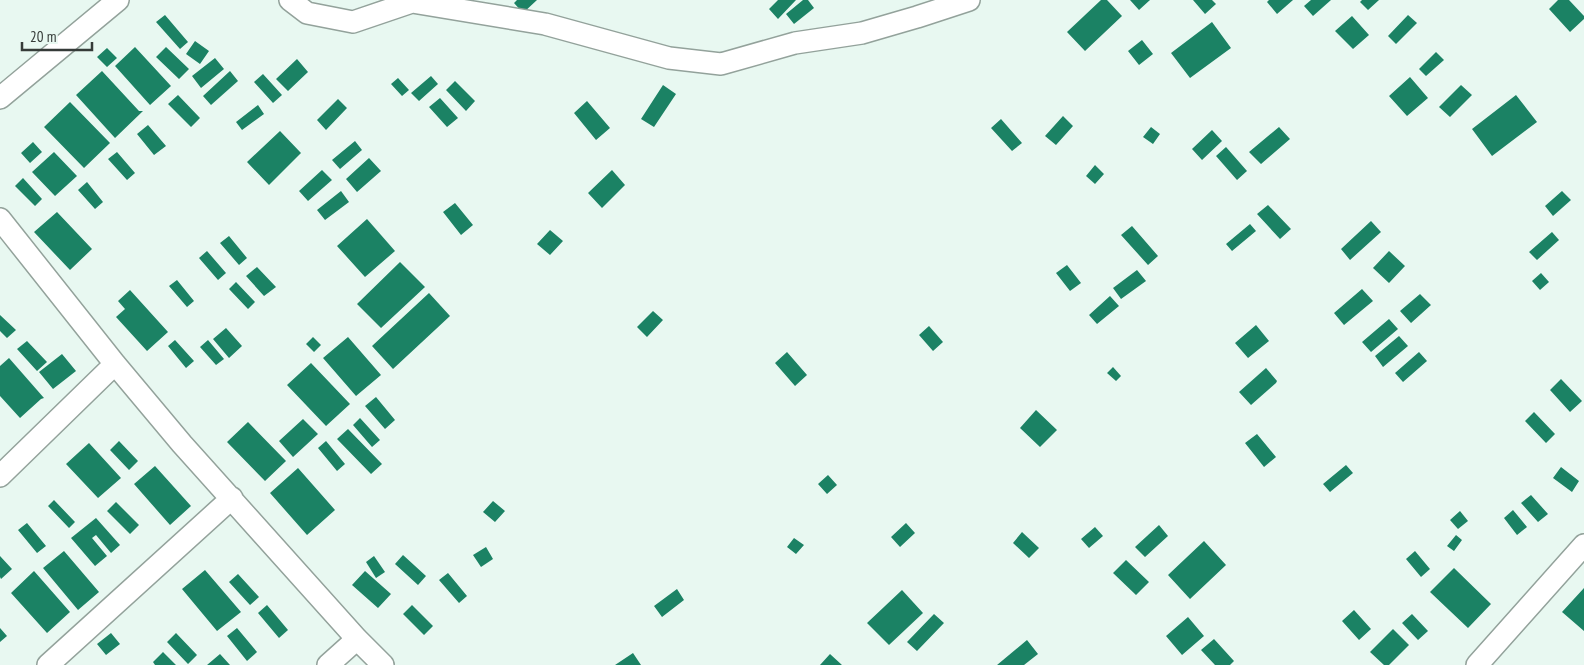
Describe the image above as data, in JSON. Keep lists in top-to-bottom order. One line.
{"scale_bar":"20 m"}
